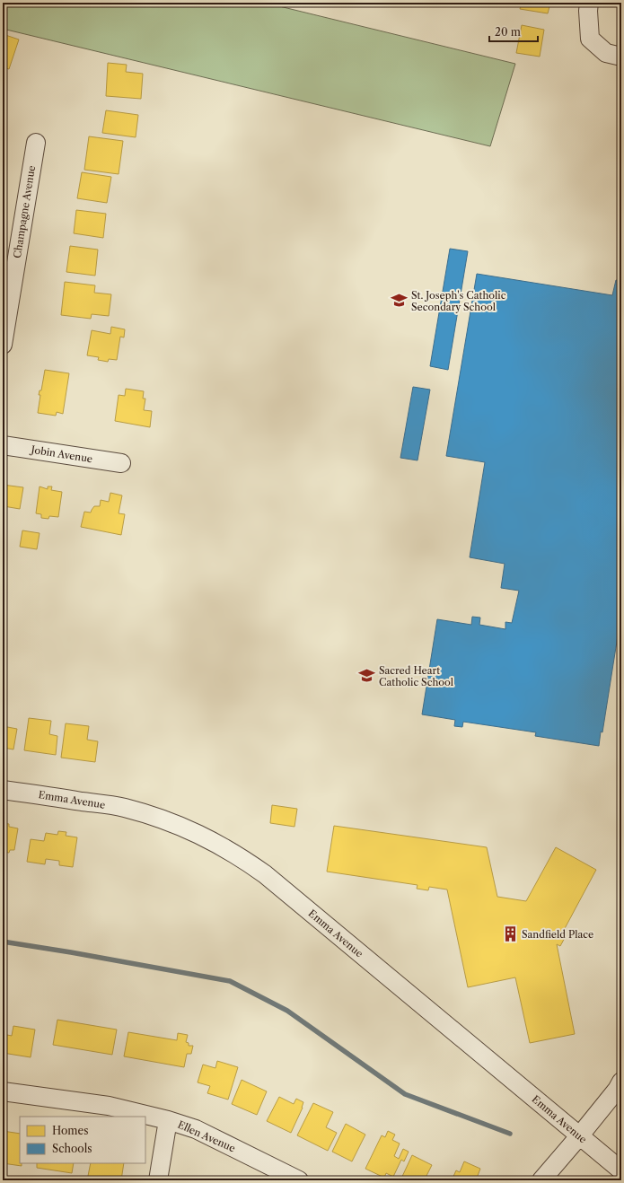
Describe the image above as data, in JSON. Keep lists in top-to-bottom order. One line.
{"streets":{"street":["Champagne Avenue","Jobin Avenue","Emma Avenue","Ellen Avenue"]},"places":{"school or university":["St. Joseph's Catholic Secondary School","Sacred Heart Catholic School"],"building":["Sandfield Place"]},"legend":["Homes","Schools"],"scale_bar":"20 m"}
